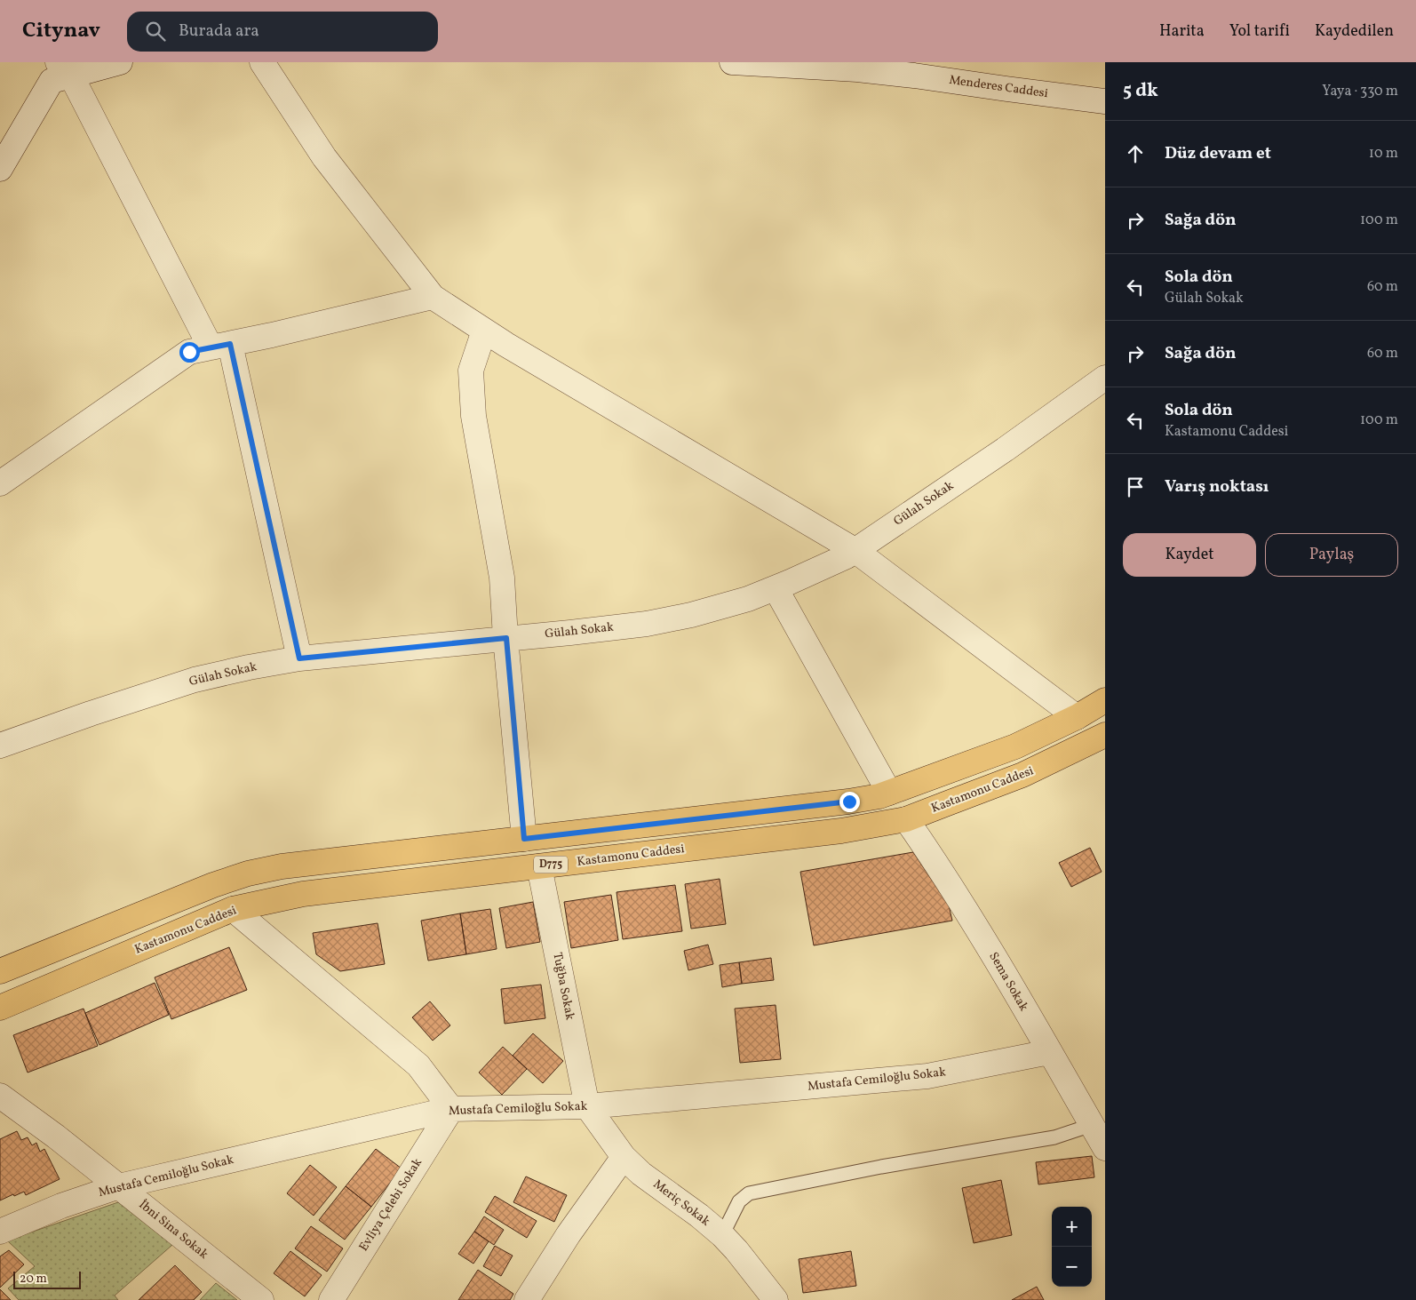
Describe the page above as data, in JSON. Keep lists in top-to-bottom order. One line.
{"streets":{"main road":["Kastamonu Caddesi","D775"],"street":["Menderes Caddesi","Gülah Sokak","Sema Sokak","Tuğba Sokak","Mustafa Cemiloğlu Sokak","Meriç Sokak","Evliya Çelebi Sokak","İbni Sina Sokak"]},"crossings":[["Kastamonu Caddesi","Sema Sokak"],["Kastamonu Caddesi","Tuğba Sokak"],["Sema Sokak","Mustafa Cemiloğlu Sokak"],["Tuğba Sokak","Mustafa Cemiloğlu Sokak"],["Tuğba Sokak","Meriç Sokak"],["Mustafa Cemiloğlu Sokak","Meriç Sokak"],["Mustafa Cemiloğlu Sokak","Evliya Çelebi Sokak"],["Mustafa Cemiloğlu Sokak","İbni Sina Sokak"]],"scale_bar":"20 m","page":{"header":"Citynav","search":"Burada ara","nav":["Harita","Yol tarifi","Kaydedilen"],"heading":["5 dk","Yaya · 330 m"],"list":[["Düz devam et","10 m"],["Sağa dön","100 m"],["Sola dön","Gülah Sokak","60 m"],["Sağa dön","60 m"],["Sola dön","Kastamonu Caddesi","100 m"],"Varış noktası"],"buttons":["Kaydet","Paylaş"],"map_buttons":["+","−"],"scale":"20 m"}}
